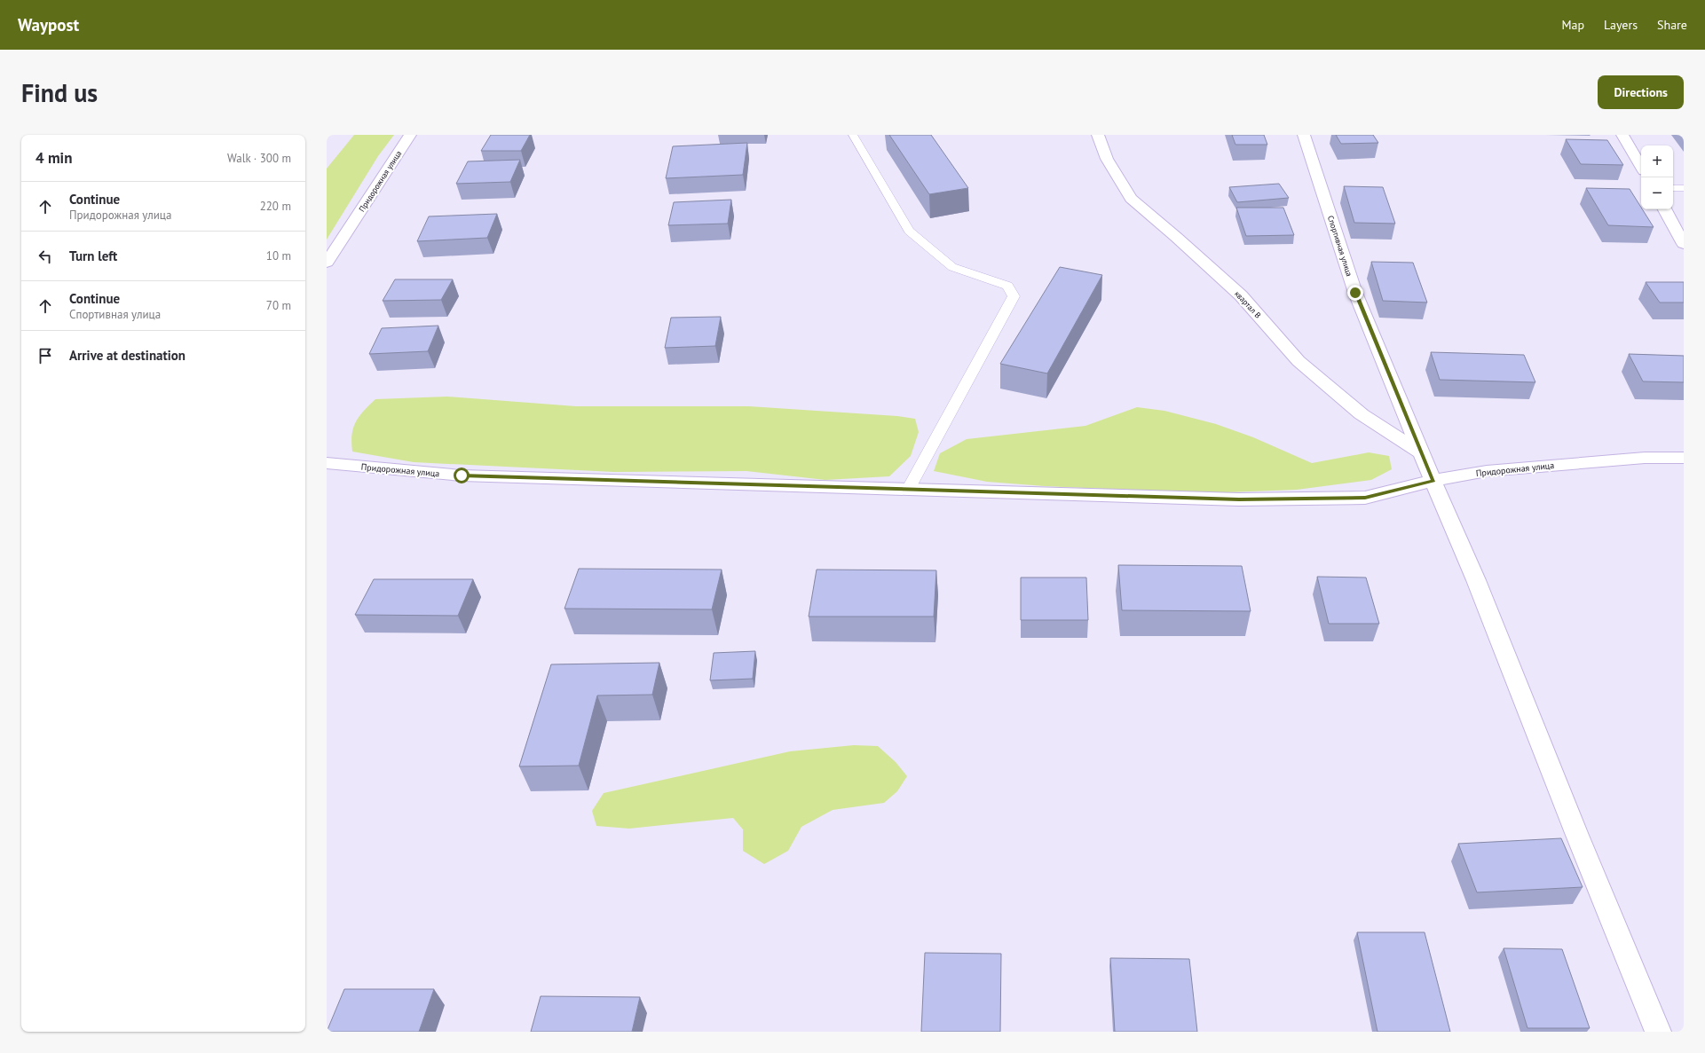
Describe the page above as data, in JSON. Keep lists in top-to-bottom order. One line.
{"streets":{"street":["Придорожная улица","Спортивная улица","квартал В"]},"crossings":[["Придорожная улица","Спортивная улица"],["Спортивная улица","квартал В"]],"page":{"header":"Waypost","nav":["Map","Layers","Share"],"buttons":"Directions","title":"Find us","heading":["4 min","Walk · 300 m"],"map_buttons":["+","−"],"list":[["Continue","Придорожная улица","220 m"],["Turn left","10 m"],["Continue","Спортивная улица","70 m"],"Arrive at destination"]}}
